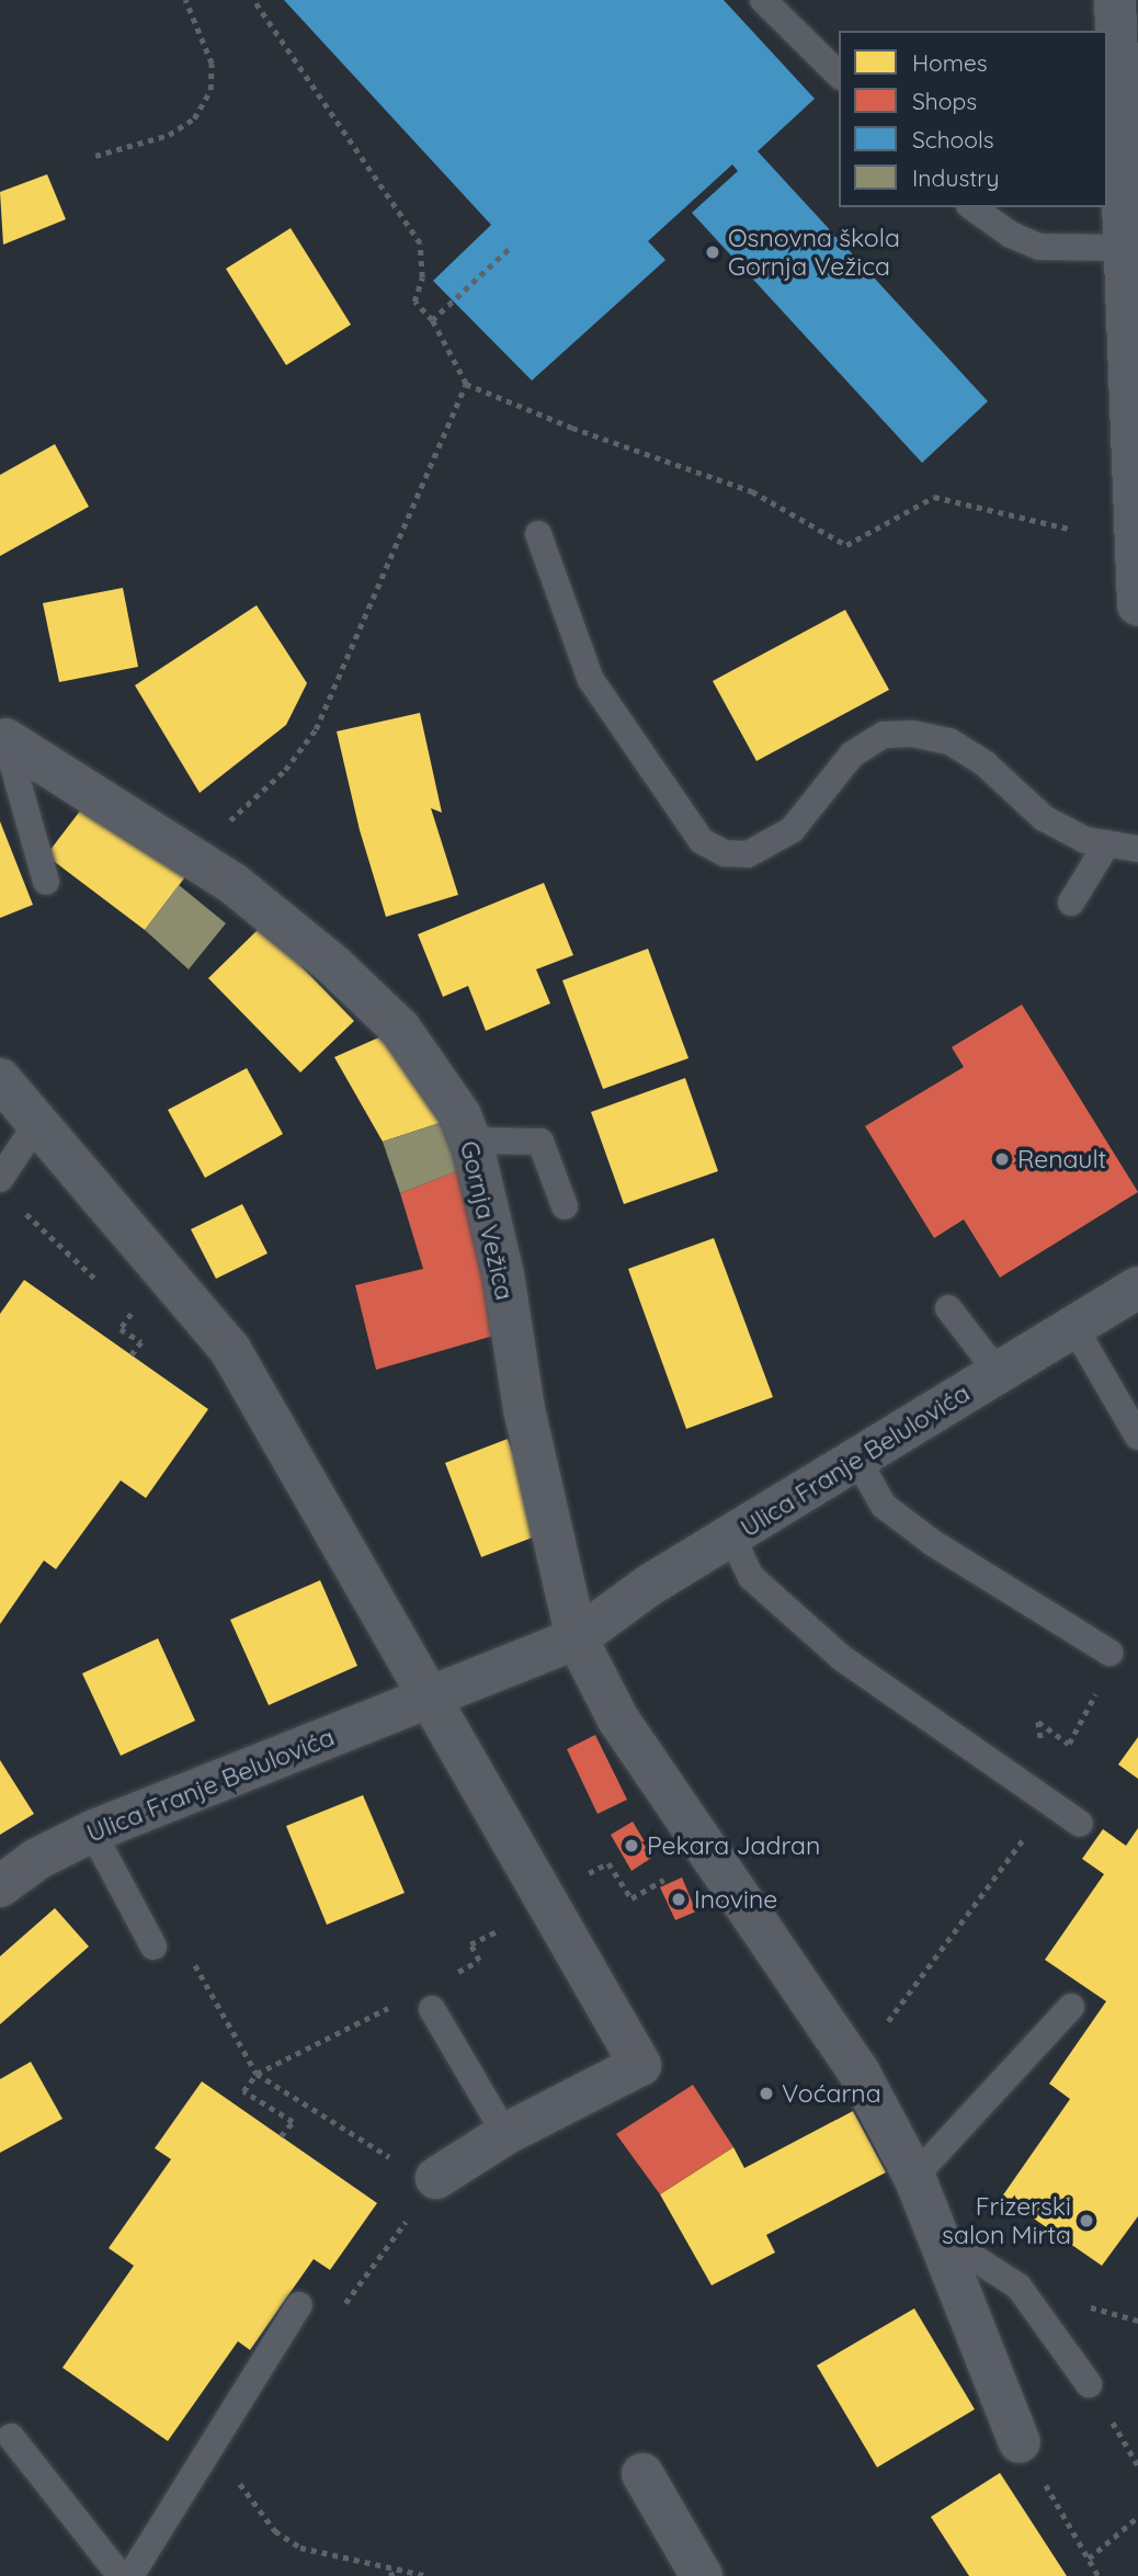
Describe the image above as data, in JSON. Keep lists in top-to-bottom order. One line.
{"streets":{"street":["Gornja Vežica","Ulica Franje Belulovića"]},"crossings":[["Gornja Vežica","Ulica Franje Belulovića"]],"places":["Osnovna škola Gornja Vežica","Renault","Pekara Jadran","Inovine","Voćarna","Frizerski salon Mirta"],"legend":["Homes","Shops","Schools","Industry"]}
